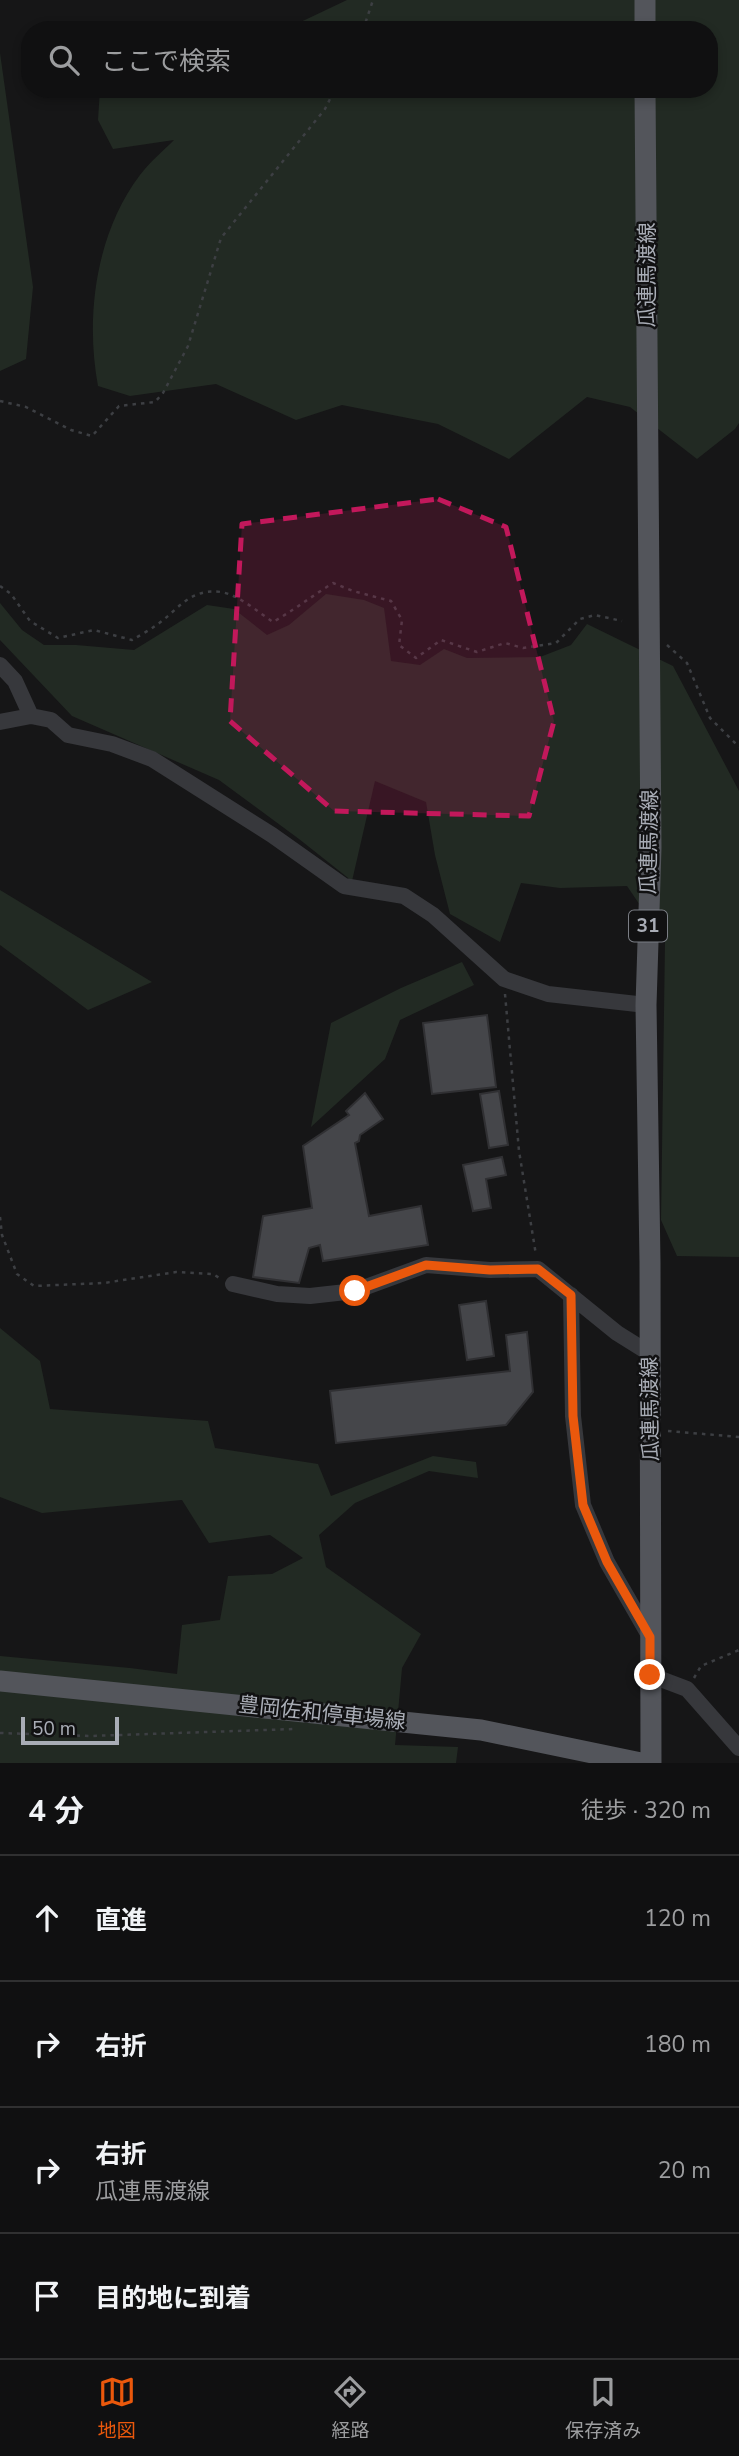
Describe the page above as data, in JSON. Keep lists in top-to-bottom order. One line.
{"streets":{"main road":["瓜連馬渡線","31","豊岡佐和停車場線"]},"scale_bar":"50 m","page":{"search":"ここで検索","scale":"50 m","heading":["4 分","徒歩 · 320 m"],"list":[["直進","120 m"],["右折","180 m"],["右折","瓜連馬渡線","20 m"],"目的地に到着"],"nav":["地図","経路","保存済み"]}}
